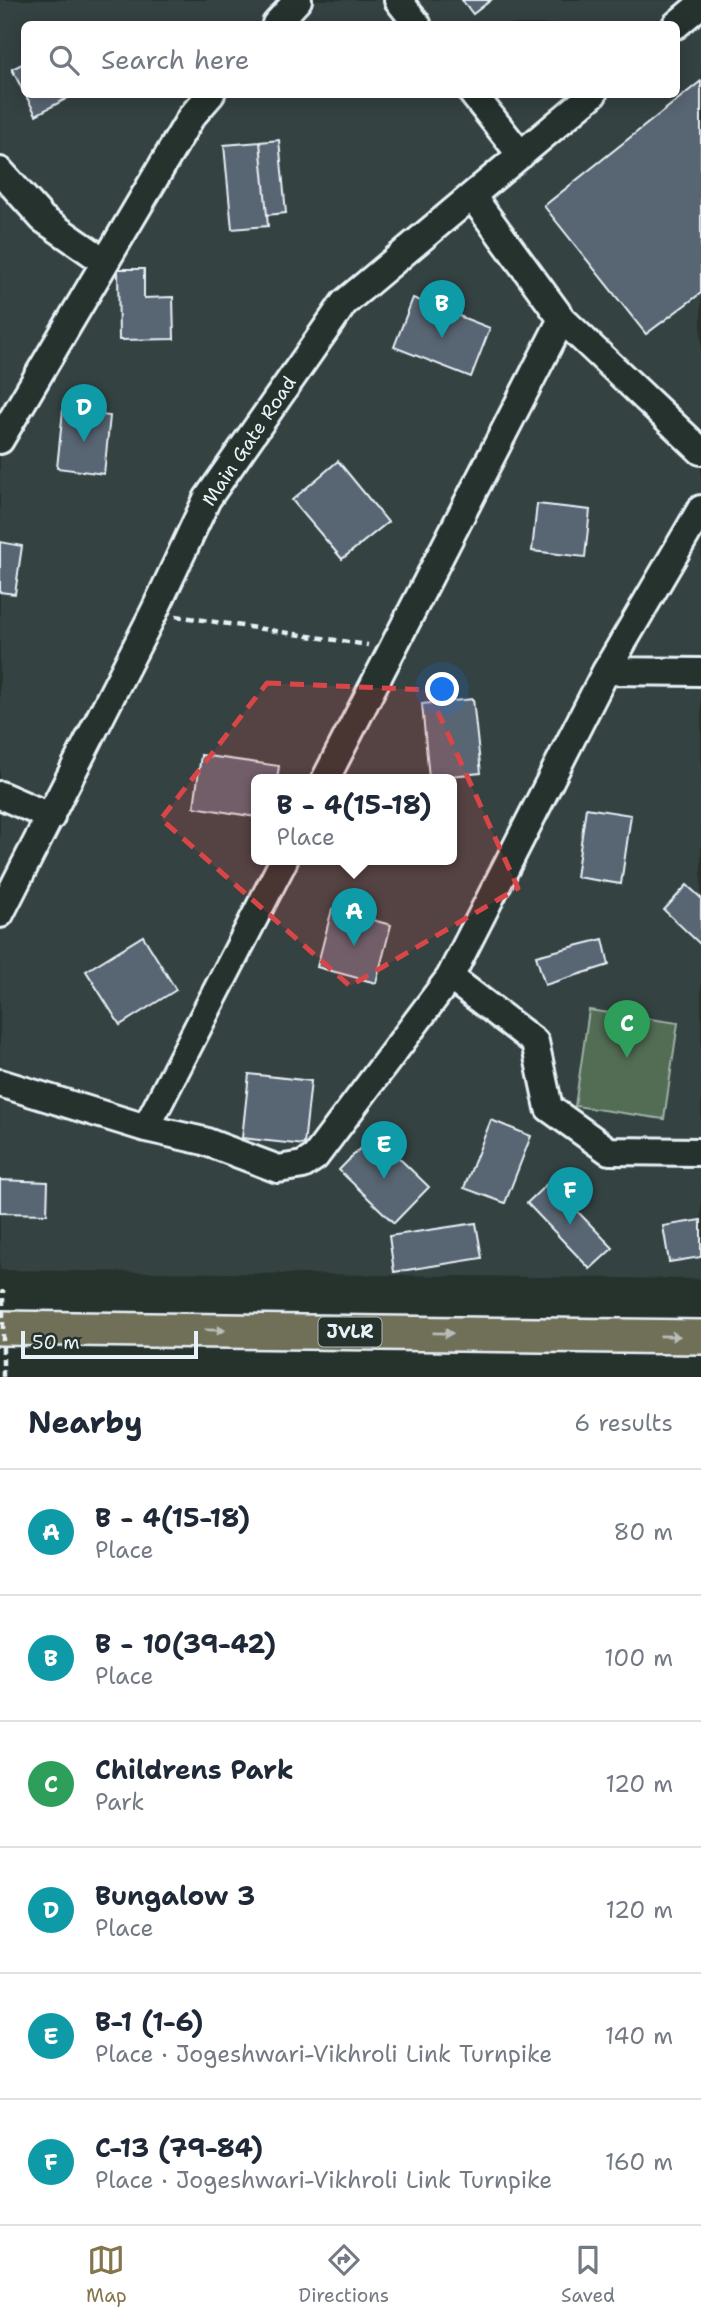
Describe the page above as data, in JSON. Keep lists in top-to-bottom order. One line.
{"streets":{"main road":["JVLR"],"lane":["Main Gate Road"]},"scale_bar":"50 m","page":{"search":"Search here","pins":["B","D","A","C","E","F"],"popup":["B - 4(15-18)","Place"],"scale":"50 m","heading":["Nearby","6 results"],"list":[{"mark":"A","name":"B - 4(15-18)","note":"Place","value":"80 m"},{"mark":"B","name":"B - 10(39-42)","note":"Place","value":"100 m"},{"mark":"C","name":"Childrens Park","note":"Park","value":"120 m"},{"mark":"D","name":"Bungalow 3","note":"Place","value":"120 m"},{"mark":"E","name":"B-1 (1-6)","note":"Place · Jogeshwari-Vikhroli Link Turnpike","value":"140 m"},{"mark":"F","name":"C-13 (79-84)","note":"Place · Jogeshwari-Vikhroli Link Turnpike","value":"160 m"}],"nav":["Map","Directions","Saved"]}}
